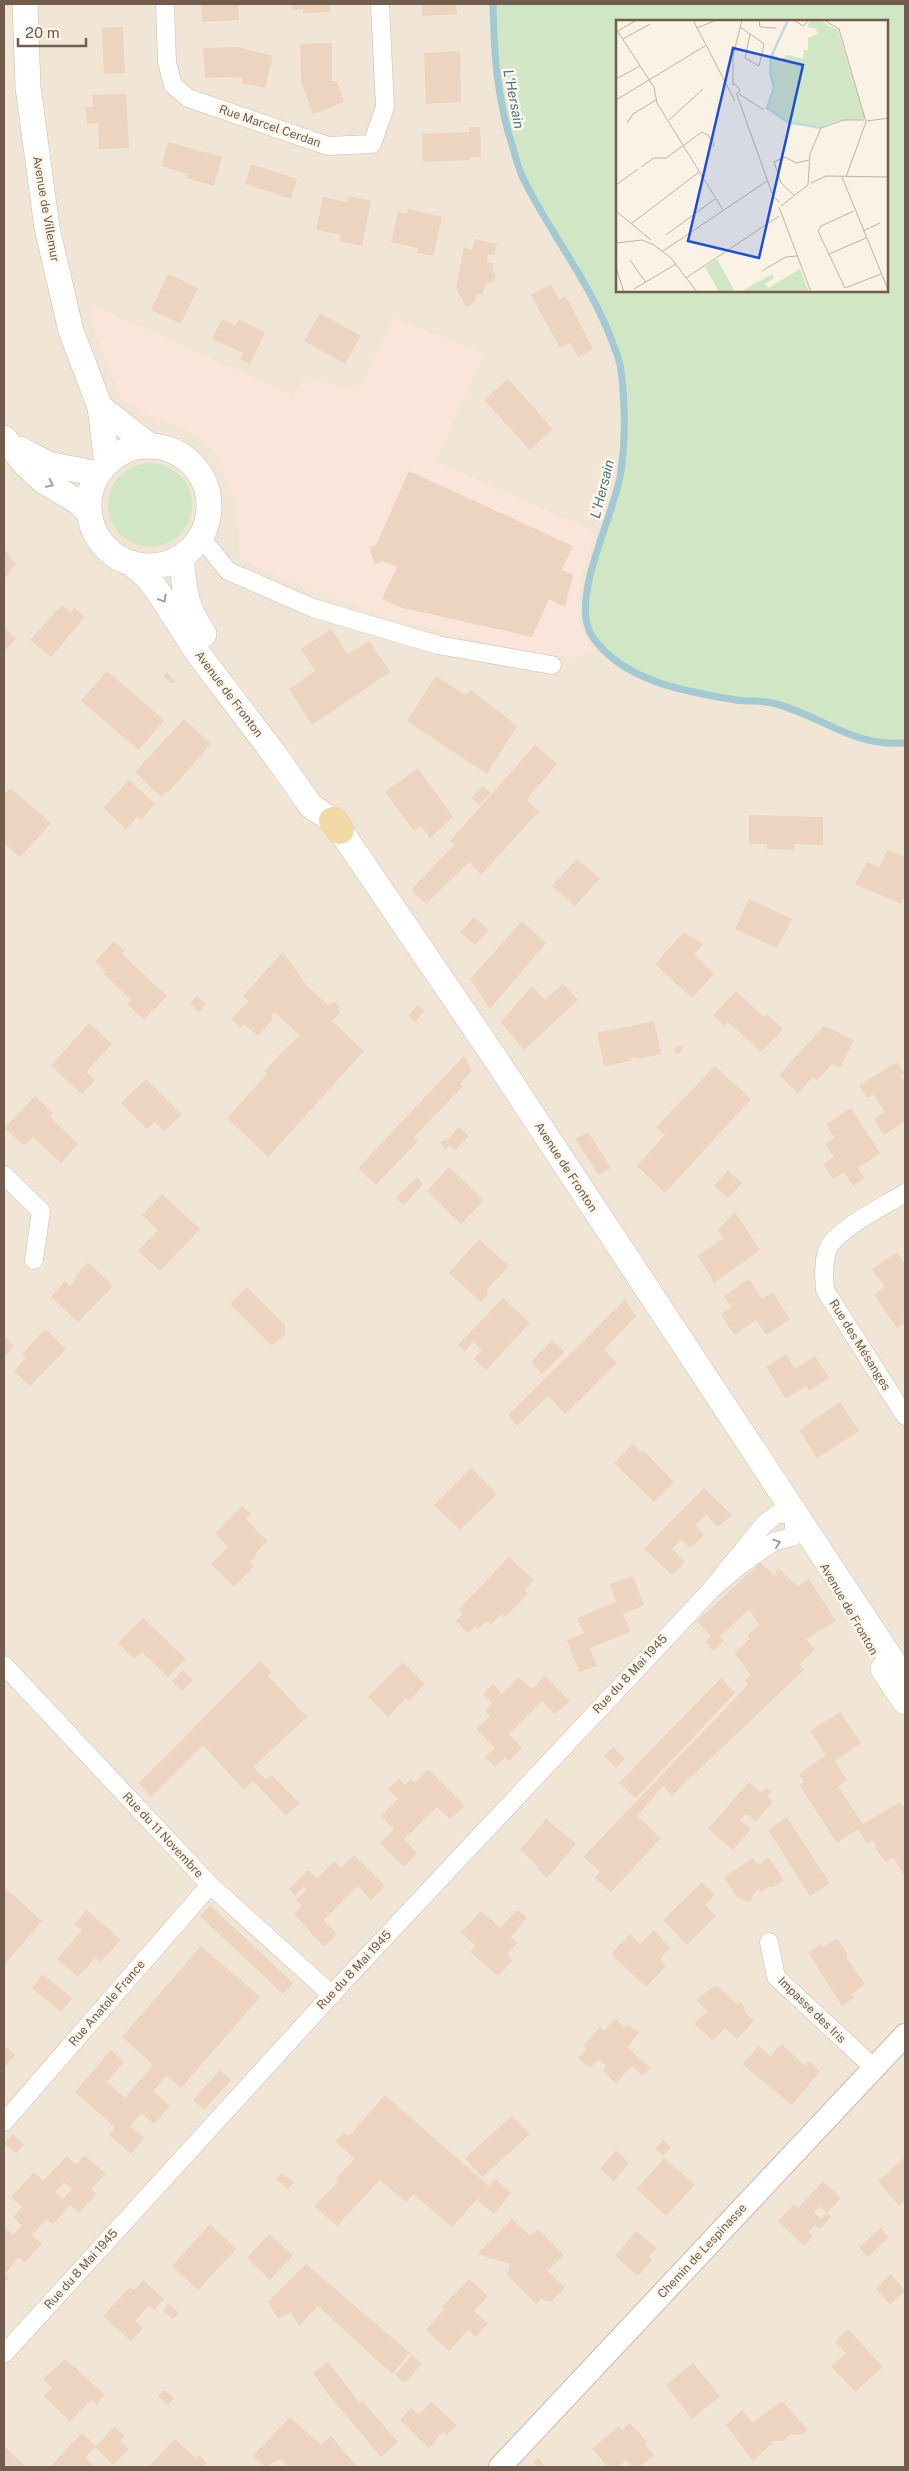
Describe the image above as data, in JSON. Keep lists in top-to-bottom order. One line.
{"streets":{"main road":["Avenue de Villemur","Avenue de Fronton"],"street":["Rue Marcel Cerdan","Rue des Mésanges","Rue du 8 Mai 1945","Rue du 11 Novembre","Rue Anatole France","Impasse des Iris","Chemin de Lespinasse"]},"crossings":[["Avenue de Villemur","Avenue de Fronton"],["Avenue de Fronton","Rue du 8 Mai 1945"],["Rue du 8 Mai 1945","Rue du 11 Novembre"],["Rue du 11 Novembre","Rue Anatole France"],["Impasse des Iris","Chemin de Lespinasse"]],"water":["L'Hersain"],"scale_bar":"20 m"}
